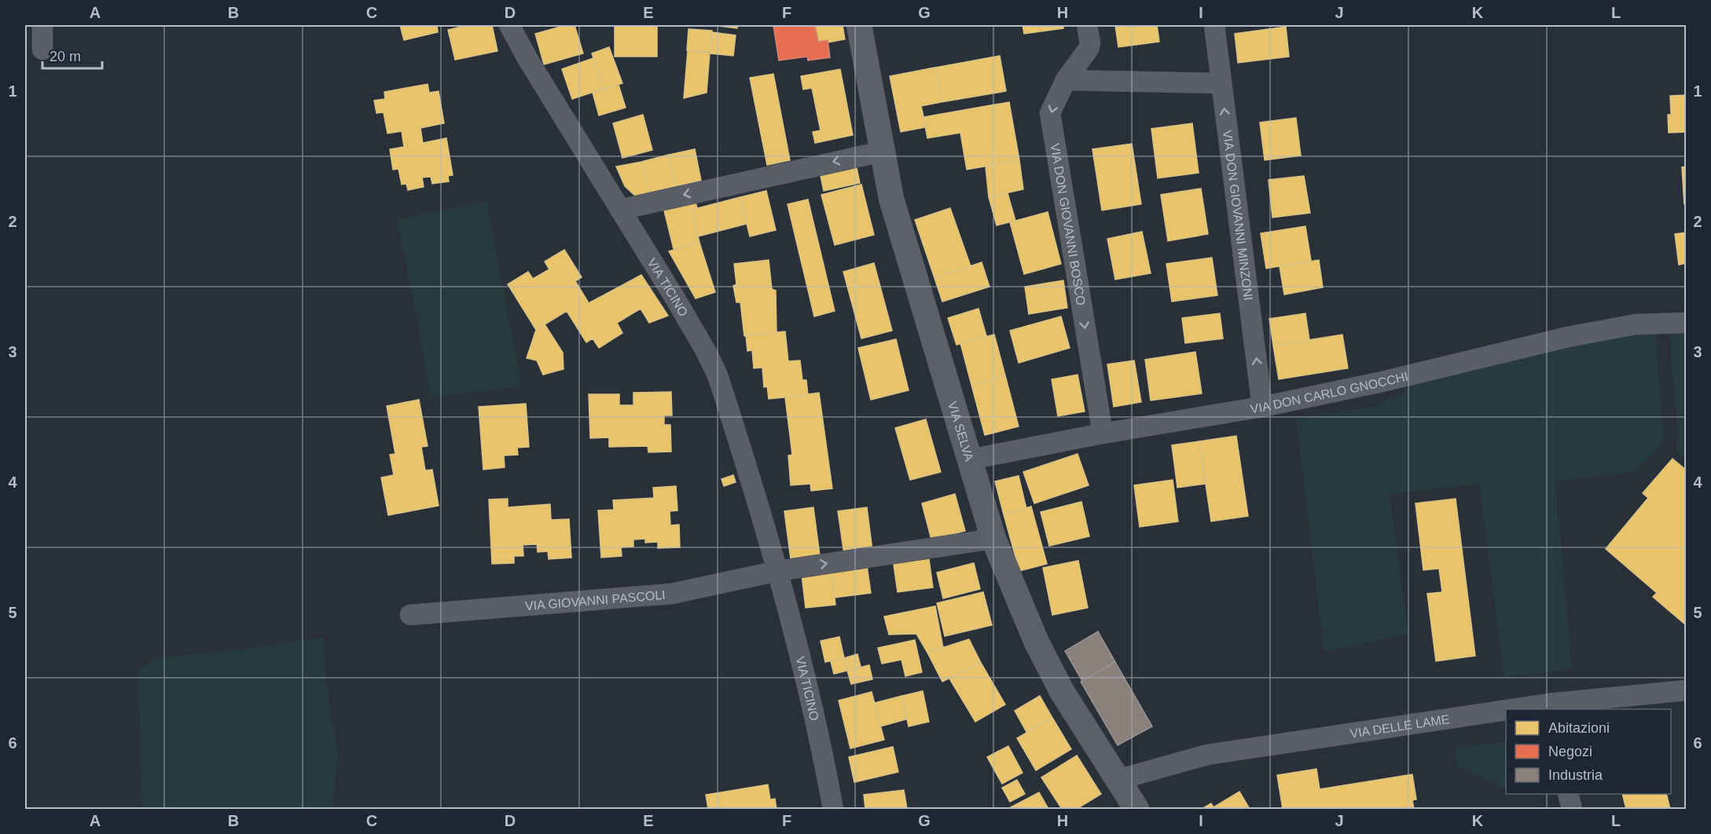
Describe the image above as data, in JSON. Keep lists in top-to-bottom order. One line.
{"streets":{"main road":["VIA SELVA"],"street":["VIA DON GIOVANNI MINZONI","VIA DON GIOVANNI BOSCO","VIA TICINO","VIA DON CARLO GNOCCHI","VIA GIOVANNI PASCOLI","VIA DELLE LAME"]},"crossings":[["VIA DON GIOVANNI MINZONI","VIA DON CARLO GNOCCHI"],["VIA DON GIOVANNI BOSCO","VIA DON CARLO GNOCCHI"],["VIA TICINO","VIA GIOVANNI PASCOLI"],["VIA DON CARLO GNOCCHI","VIA SELVA"],["VIA SELVA","VIA DELLE LAME"]],"one_way":["VIA DON GIOVANNI MINZONI","VIA DON GIOVANNI BOSCO"],"legend":["Abitazioni","Negozi","Industria"],"scale_bar":"20 m","grid":{"columns":["A","B","C","D","E","F","G","H","I","J","K","L"],"rows":["1","2","3","4","5","6"]}}
